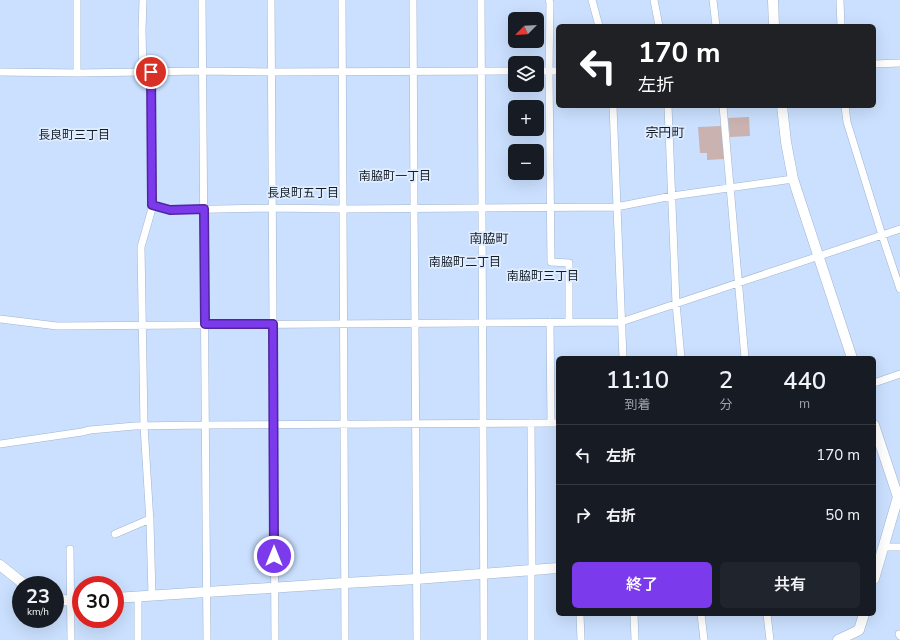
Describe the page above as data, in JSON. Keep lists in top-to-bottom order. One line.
{"districts":["宗円町","長良町三丁目","南脇町一丁目","長良町五丁目","南脇町","南脇町二丁目","南脇町三丁目"],"north":"bottom left","page":{"map_buttons":["+","−"],"turn":["170 m","左折"],"eta":["11:10","到着","2","分","440","m"],"list":[{"name":"左折","value":"170 m"},{"name":"右折","value":"50 m"}],"buttons":["終了","共有"],"speed":"23 km/h","limit":"30"}}
